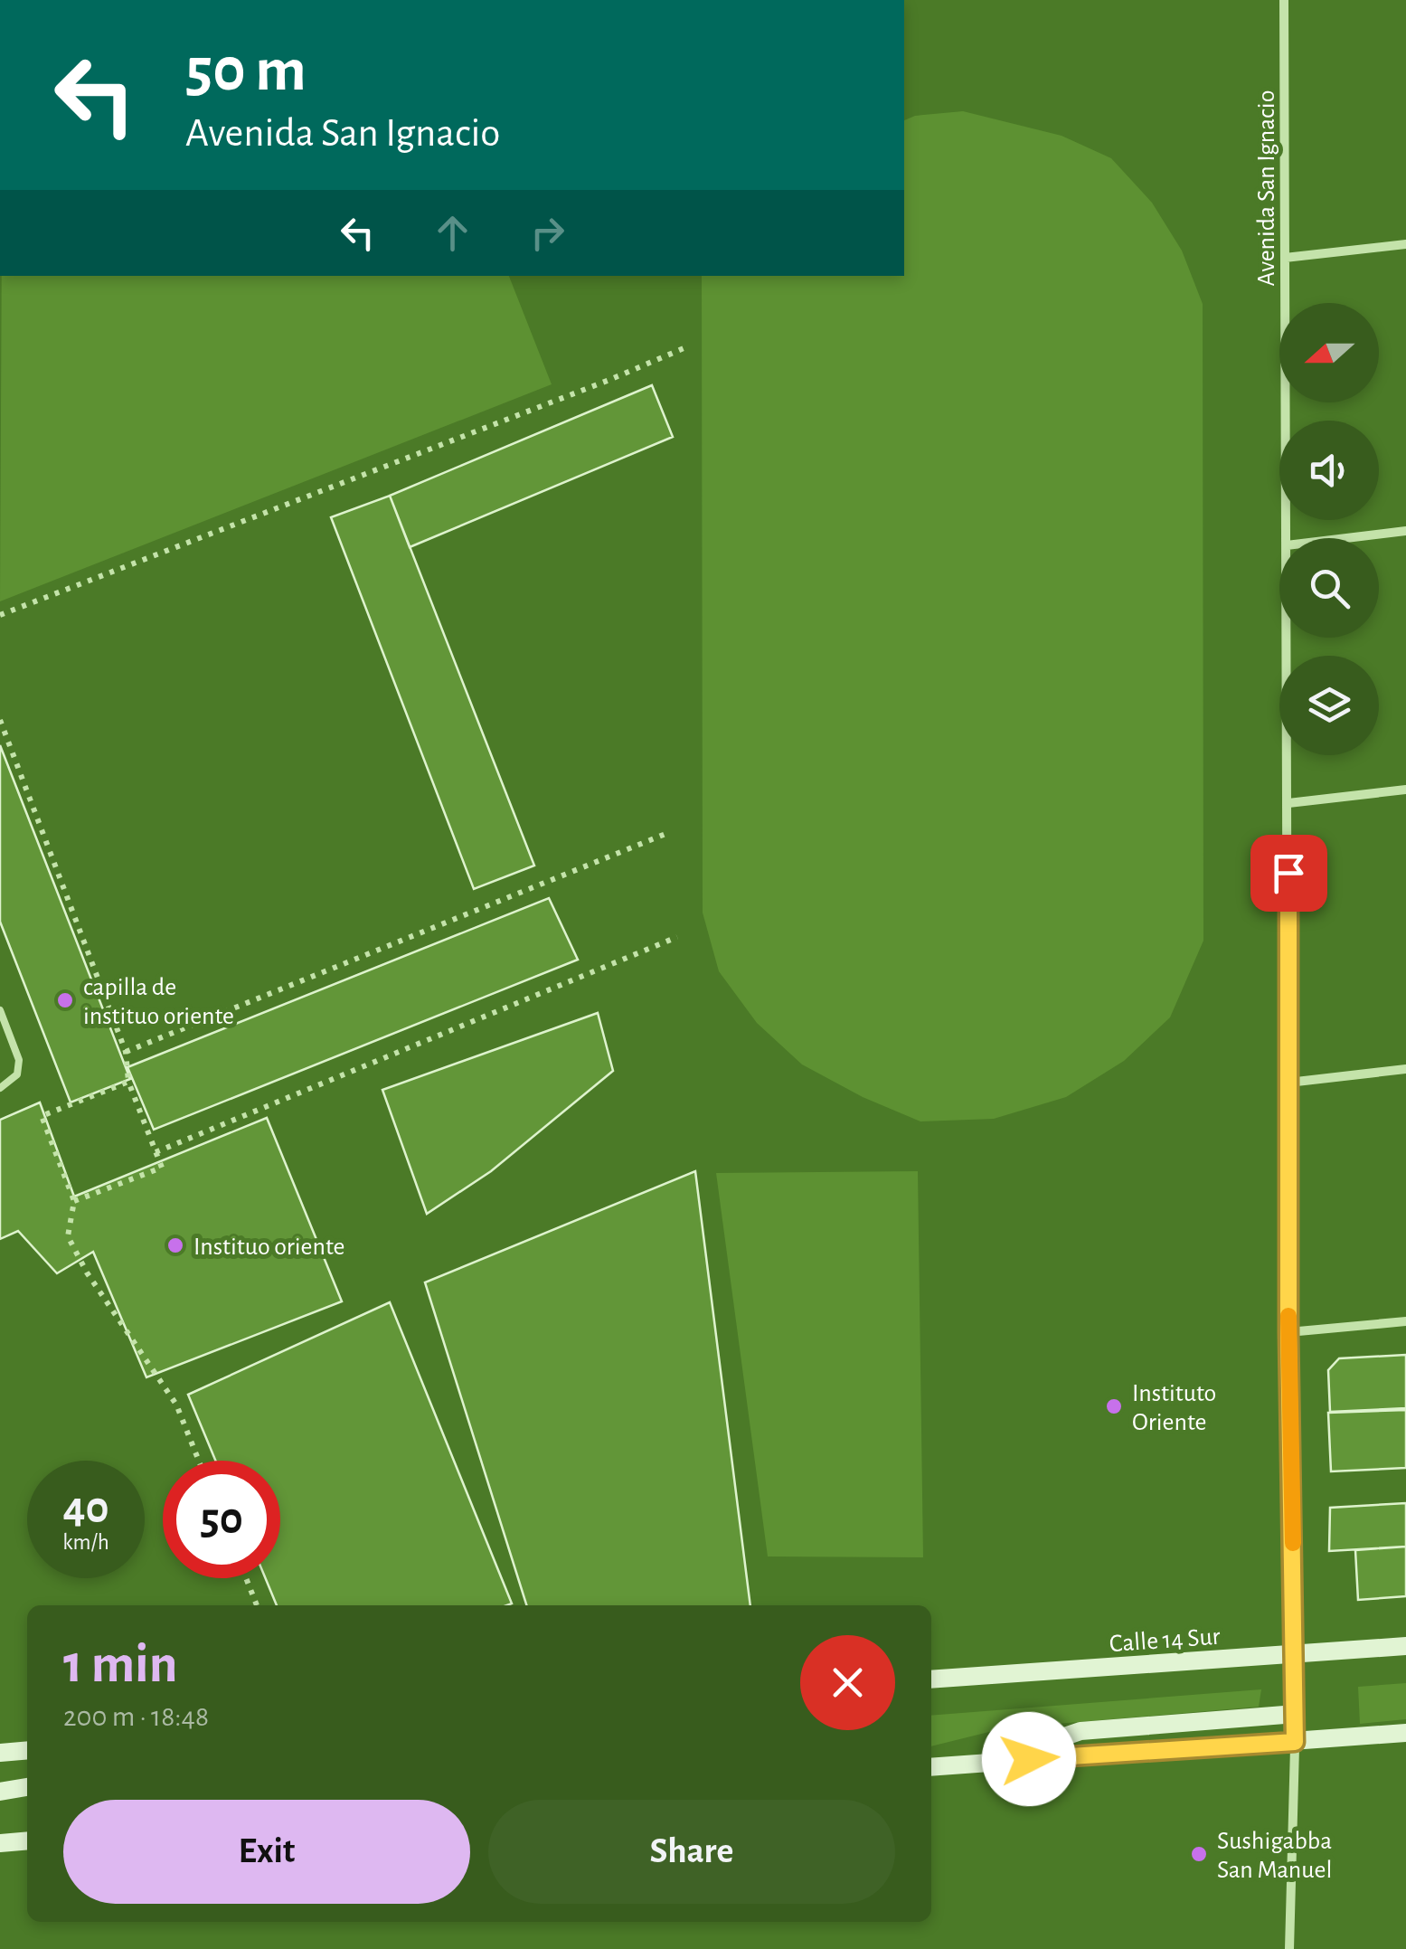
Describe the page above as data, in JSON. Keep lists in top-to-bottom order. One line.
{"streets":{"main road":["Calle 14 Sur"],"street":["Avenida San Ignacio"]},"crossings":[["Avenida San Ignacio","Calle 14 Sur"]],"places":["capilla de instituo oriente","Instituo oriente","Instituto Oriente","Sushigabba San Manuel"],"north":"left","page":{"turn":["50 m","Avenida San Ignacio"],"speed":"40 km/h","limit":"50","heading":["1 min","200 m · 18:48"],"buttons":["Exit","Share"]}}
